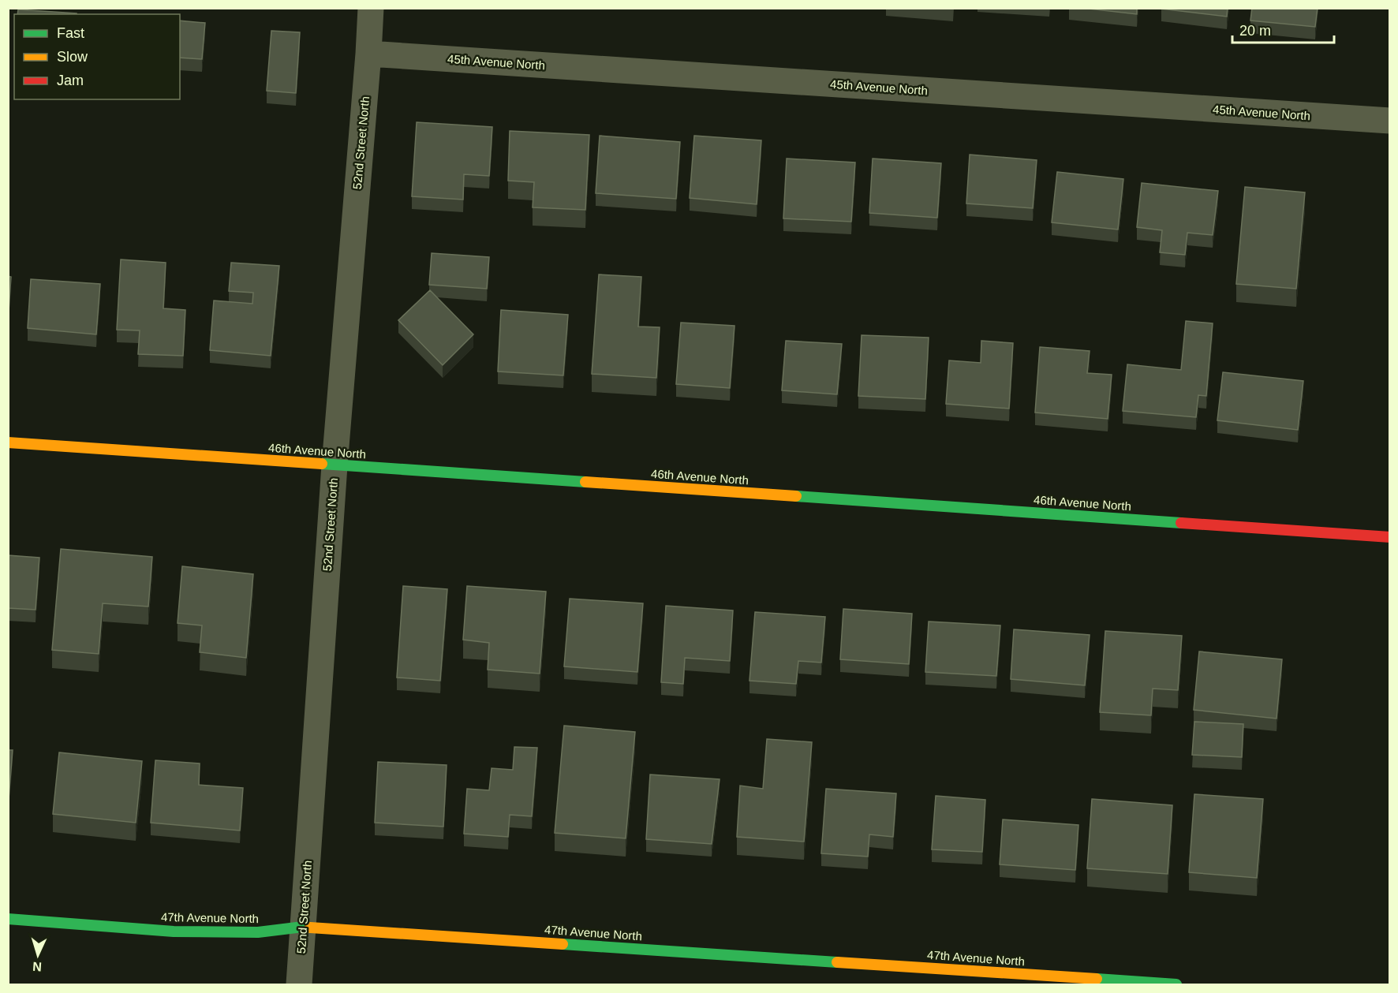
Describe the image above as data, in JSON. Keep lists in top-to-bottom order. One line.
{"streets":{"street":["45th Avenue North","52nd Street North","46th Avenue North","47th Avenue North"]},"crossings":[["45th Avenue North","52nd Street North"],["52nd Street North","46th Avenue North"],["52nd Street North","47th Avenue North"]],"legend":["Fast","Slow","Jam"],"scale_bar":"20 m","north":"bottom"}
